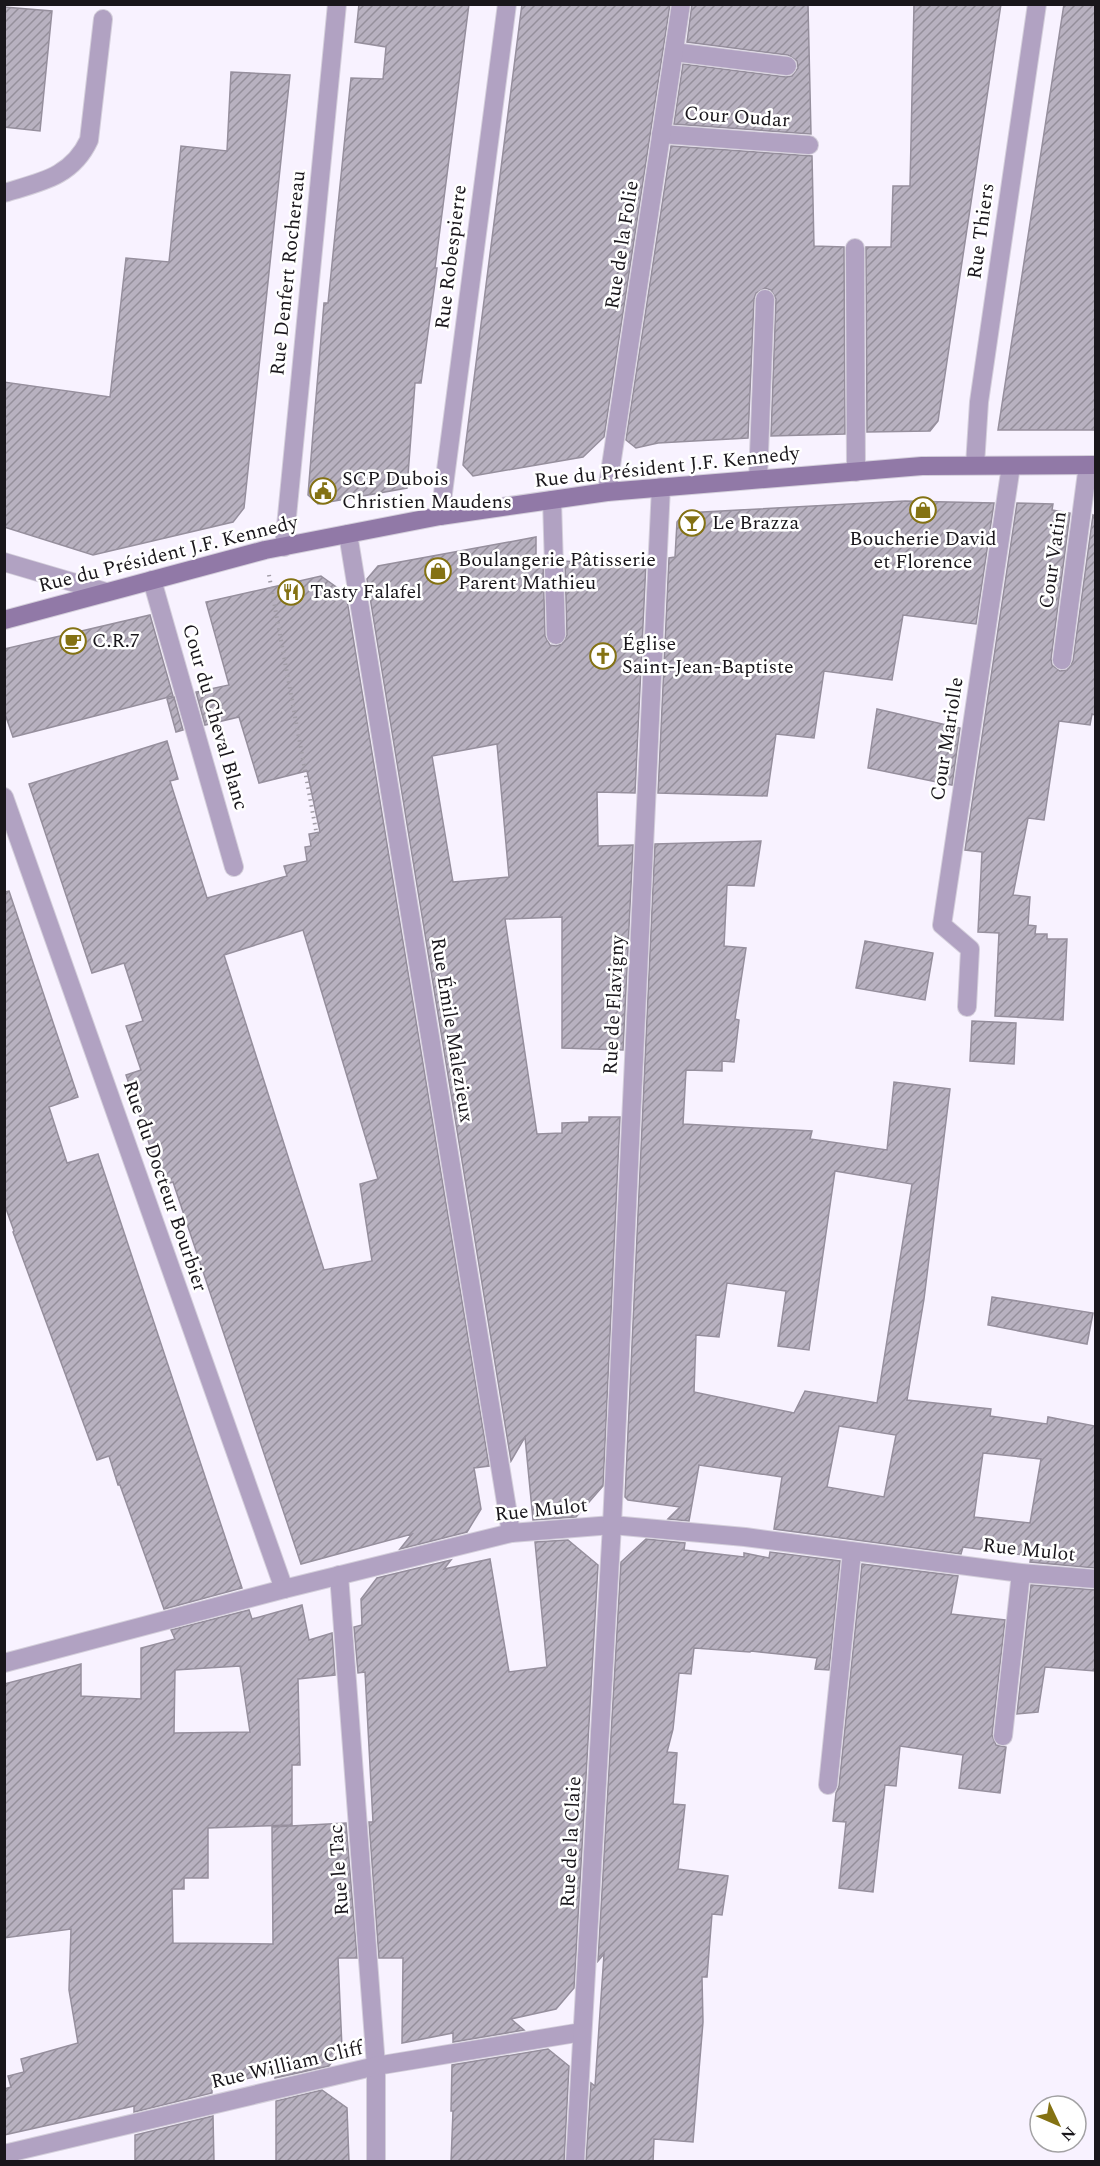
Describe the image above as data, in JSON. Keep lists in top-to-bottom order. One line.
{"streets":{"main road":["Rue du Président J.F. Kennedy"],"street":["Cour Oudar","Rue Thiers","Rue de la Folie","Rue Robespierre","Rue Denfert Rochereau","Cour Vatin","Cour du Cheval Blanc","Cour Mariolle","Rue de Flavigny","Rue Émile Malezieux","Rue du Docteur Bourbier","Rue Mulot","Rue de la Claie","Rue le Tac","Rue William Cliff"]},"crossings":[["Cour Oudar","Rue de la Folie"],["Rue Thiers","Rue du Président J.F. Kennedy"],["Rue de la Folie","Rue du Président J.F. Kennedy"],["Rue Robespierre","Rue du Président J.F. Kennedy"],["Rue Denfert Rochereau","Rue du Président J.F. Kennedy"],["Rue du Président J.F. Kennedy","Cour Vatin"],["Rue du Président J.F. Kennedy","Cour du Cheval Blanc"],["Rue du Président J.F. Kennedy","Cour Mariolle"],["Rue du Président J.F. Kennedy","Rue de Flavigny"],["Rue du Président J.F. Kennedy","Rue Émile Malezieux"],["Rue de Flavigny","Rue Mulot"],["Rue de Flavigny","Rue de la Claie"],["Rue Émile Malezieux","Rue Mulot"],["Rue du Docteur Bourbier","Rue Mulot"],["Rue Mulot","Rue de la Claie"],["Rue Mulot","Rue le Tac"],["Rue de la Claie","Rue William Cliff"],["Rue le Tac","Rue William Cliff"]],"places":{"public building":["SCP Dubois Christien Maudens"],"shop":["Boucherie David et Florence","Boulangerie Pâtisserie Parent Mathieu"],"bar":["Le Brazza"],"restaurant":["Tasty Falafel"],"cafe":["C.R.7"],"church":["Église Saint-Jean-Baptiste"]},"north":"bottom right"}
